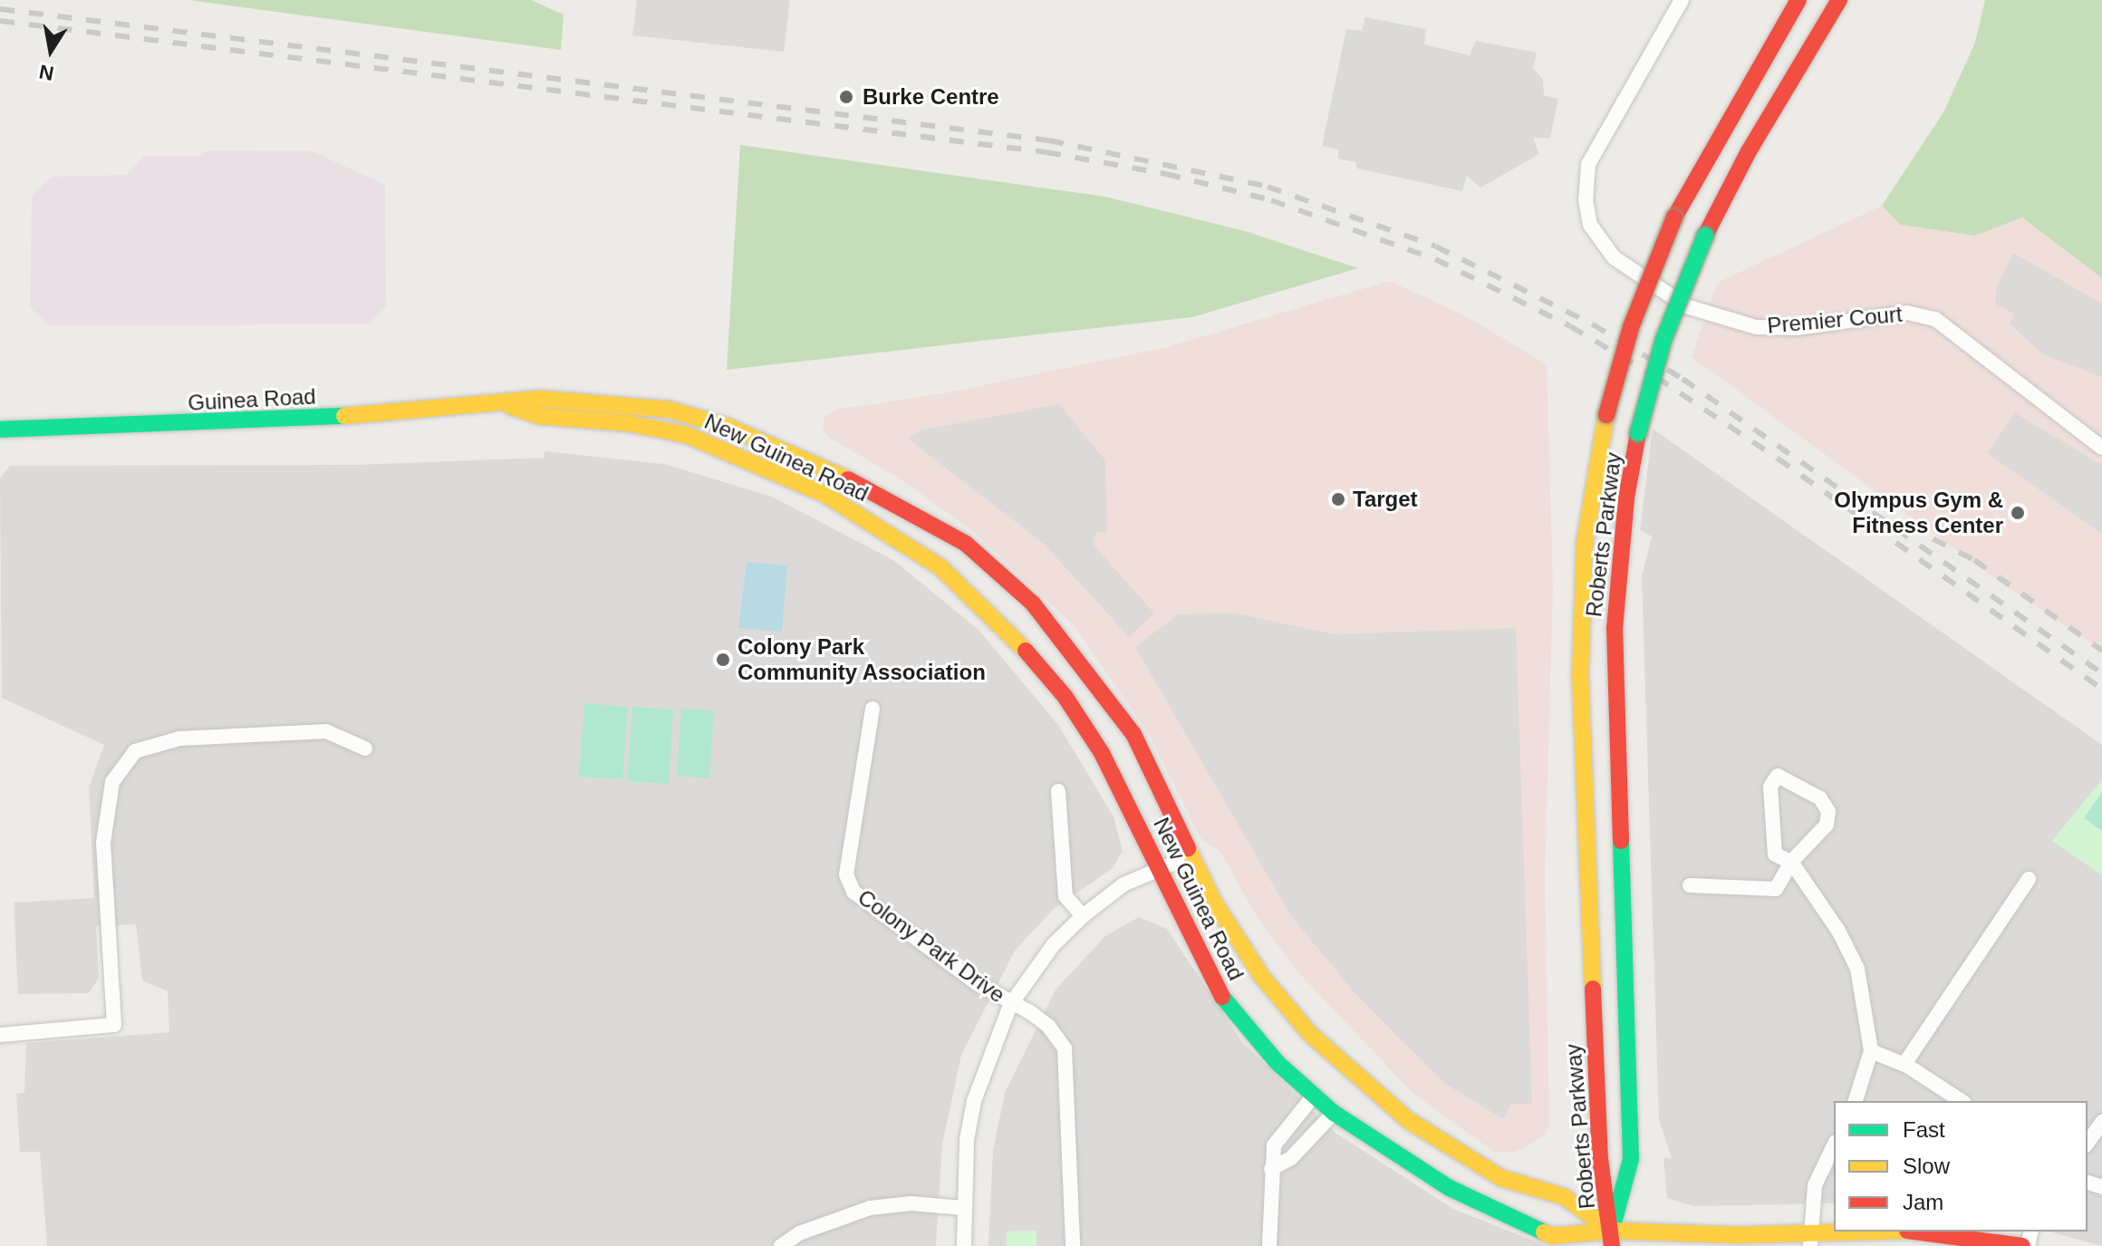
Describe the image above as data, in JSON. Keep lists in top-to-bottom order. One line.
{"streets":{"main road":["Guinea Road","New Guinea Road","Roberts Parkway"],"street":["Premier Court","Colony Park Drive"]},"crossings":[["Guinea Road","New Guinea Road"],["New Guinea Road","Roberts Parkway"]],"places":["Burke Centre","Target","Olympus Gym & Fitness Center","Colony Park Community Association"],"legend":["Fast","Slow","Jam"],"north":"bottom"}
